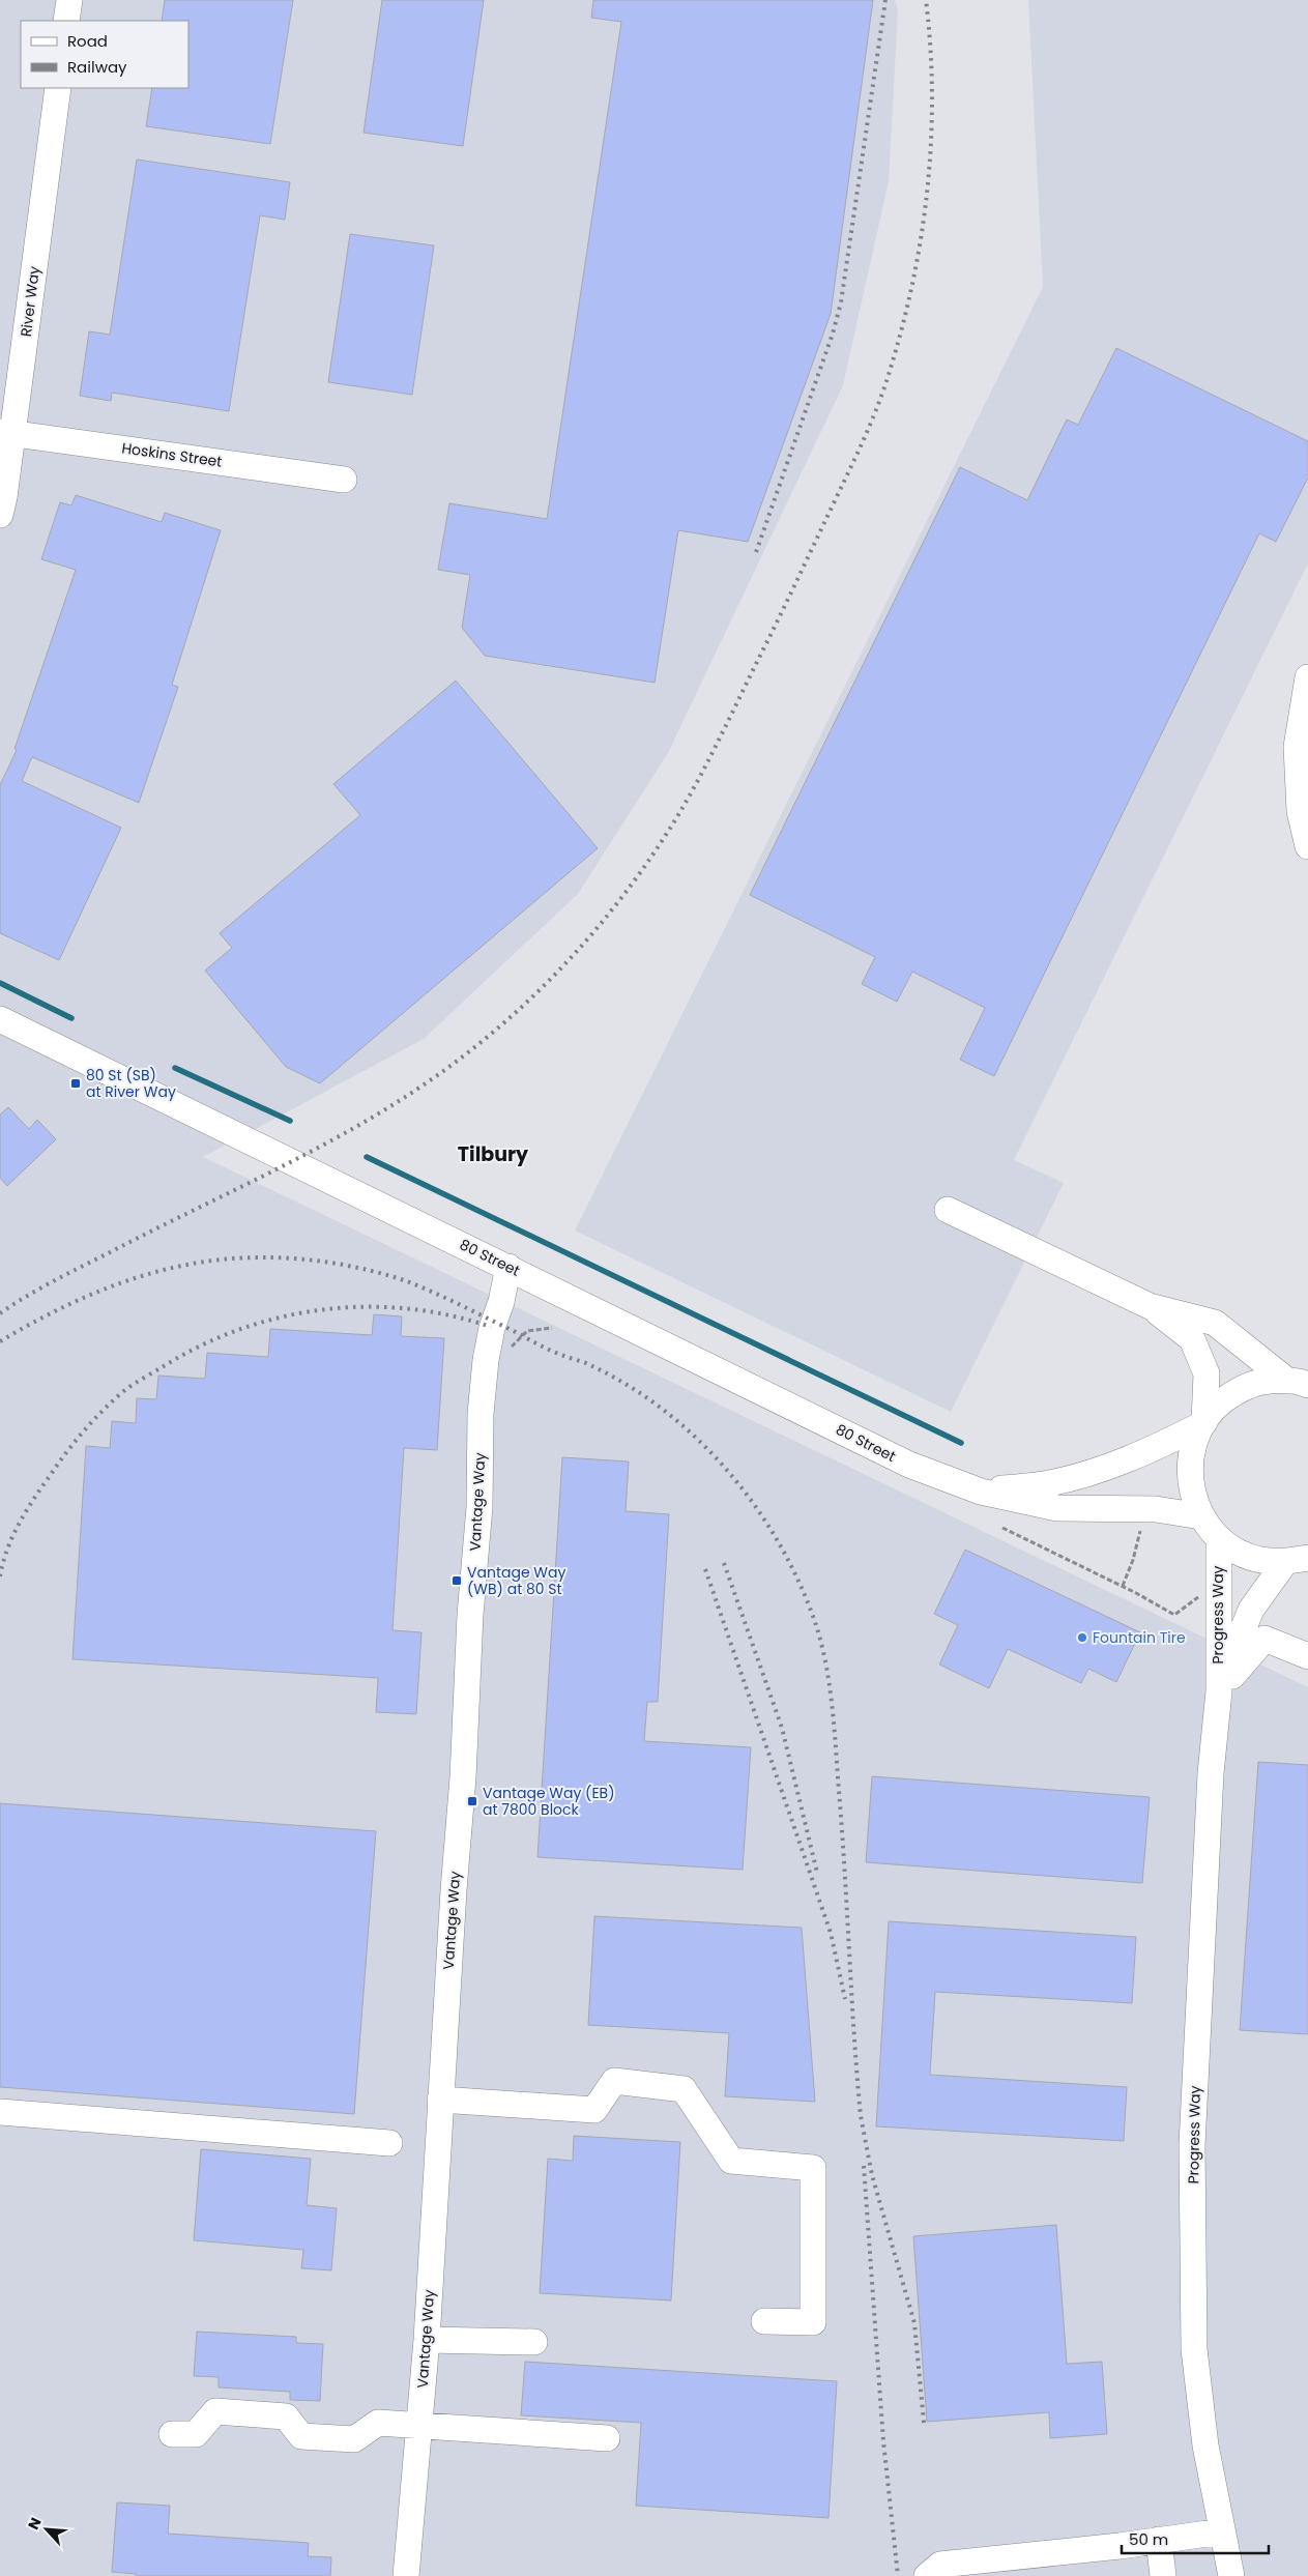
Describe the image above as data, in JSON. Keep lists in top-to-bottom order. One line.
{"streets":{"street":["River Way","Hoskins Street","80 Street","Vantage Way","Progress Way"]},"crossings":[["River Way","Hoskins Street"],["80 Street","Vantage Way"]],"districts":["Tilbury"],"places":{"transit":["80 St (SB) at River Way","Vantage Way (WB) at 80 St","Vantage Way (EB) at 7800 Block"],"other":["Fountain Tire"]},"legend":["Road","Railway"],"scale_bar":"50 m","north":"top left"}
